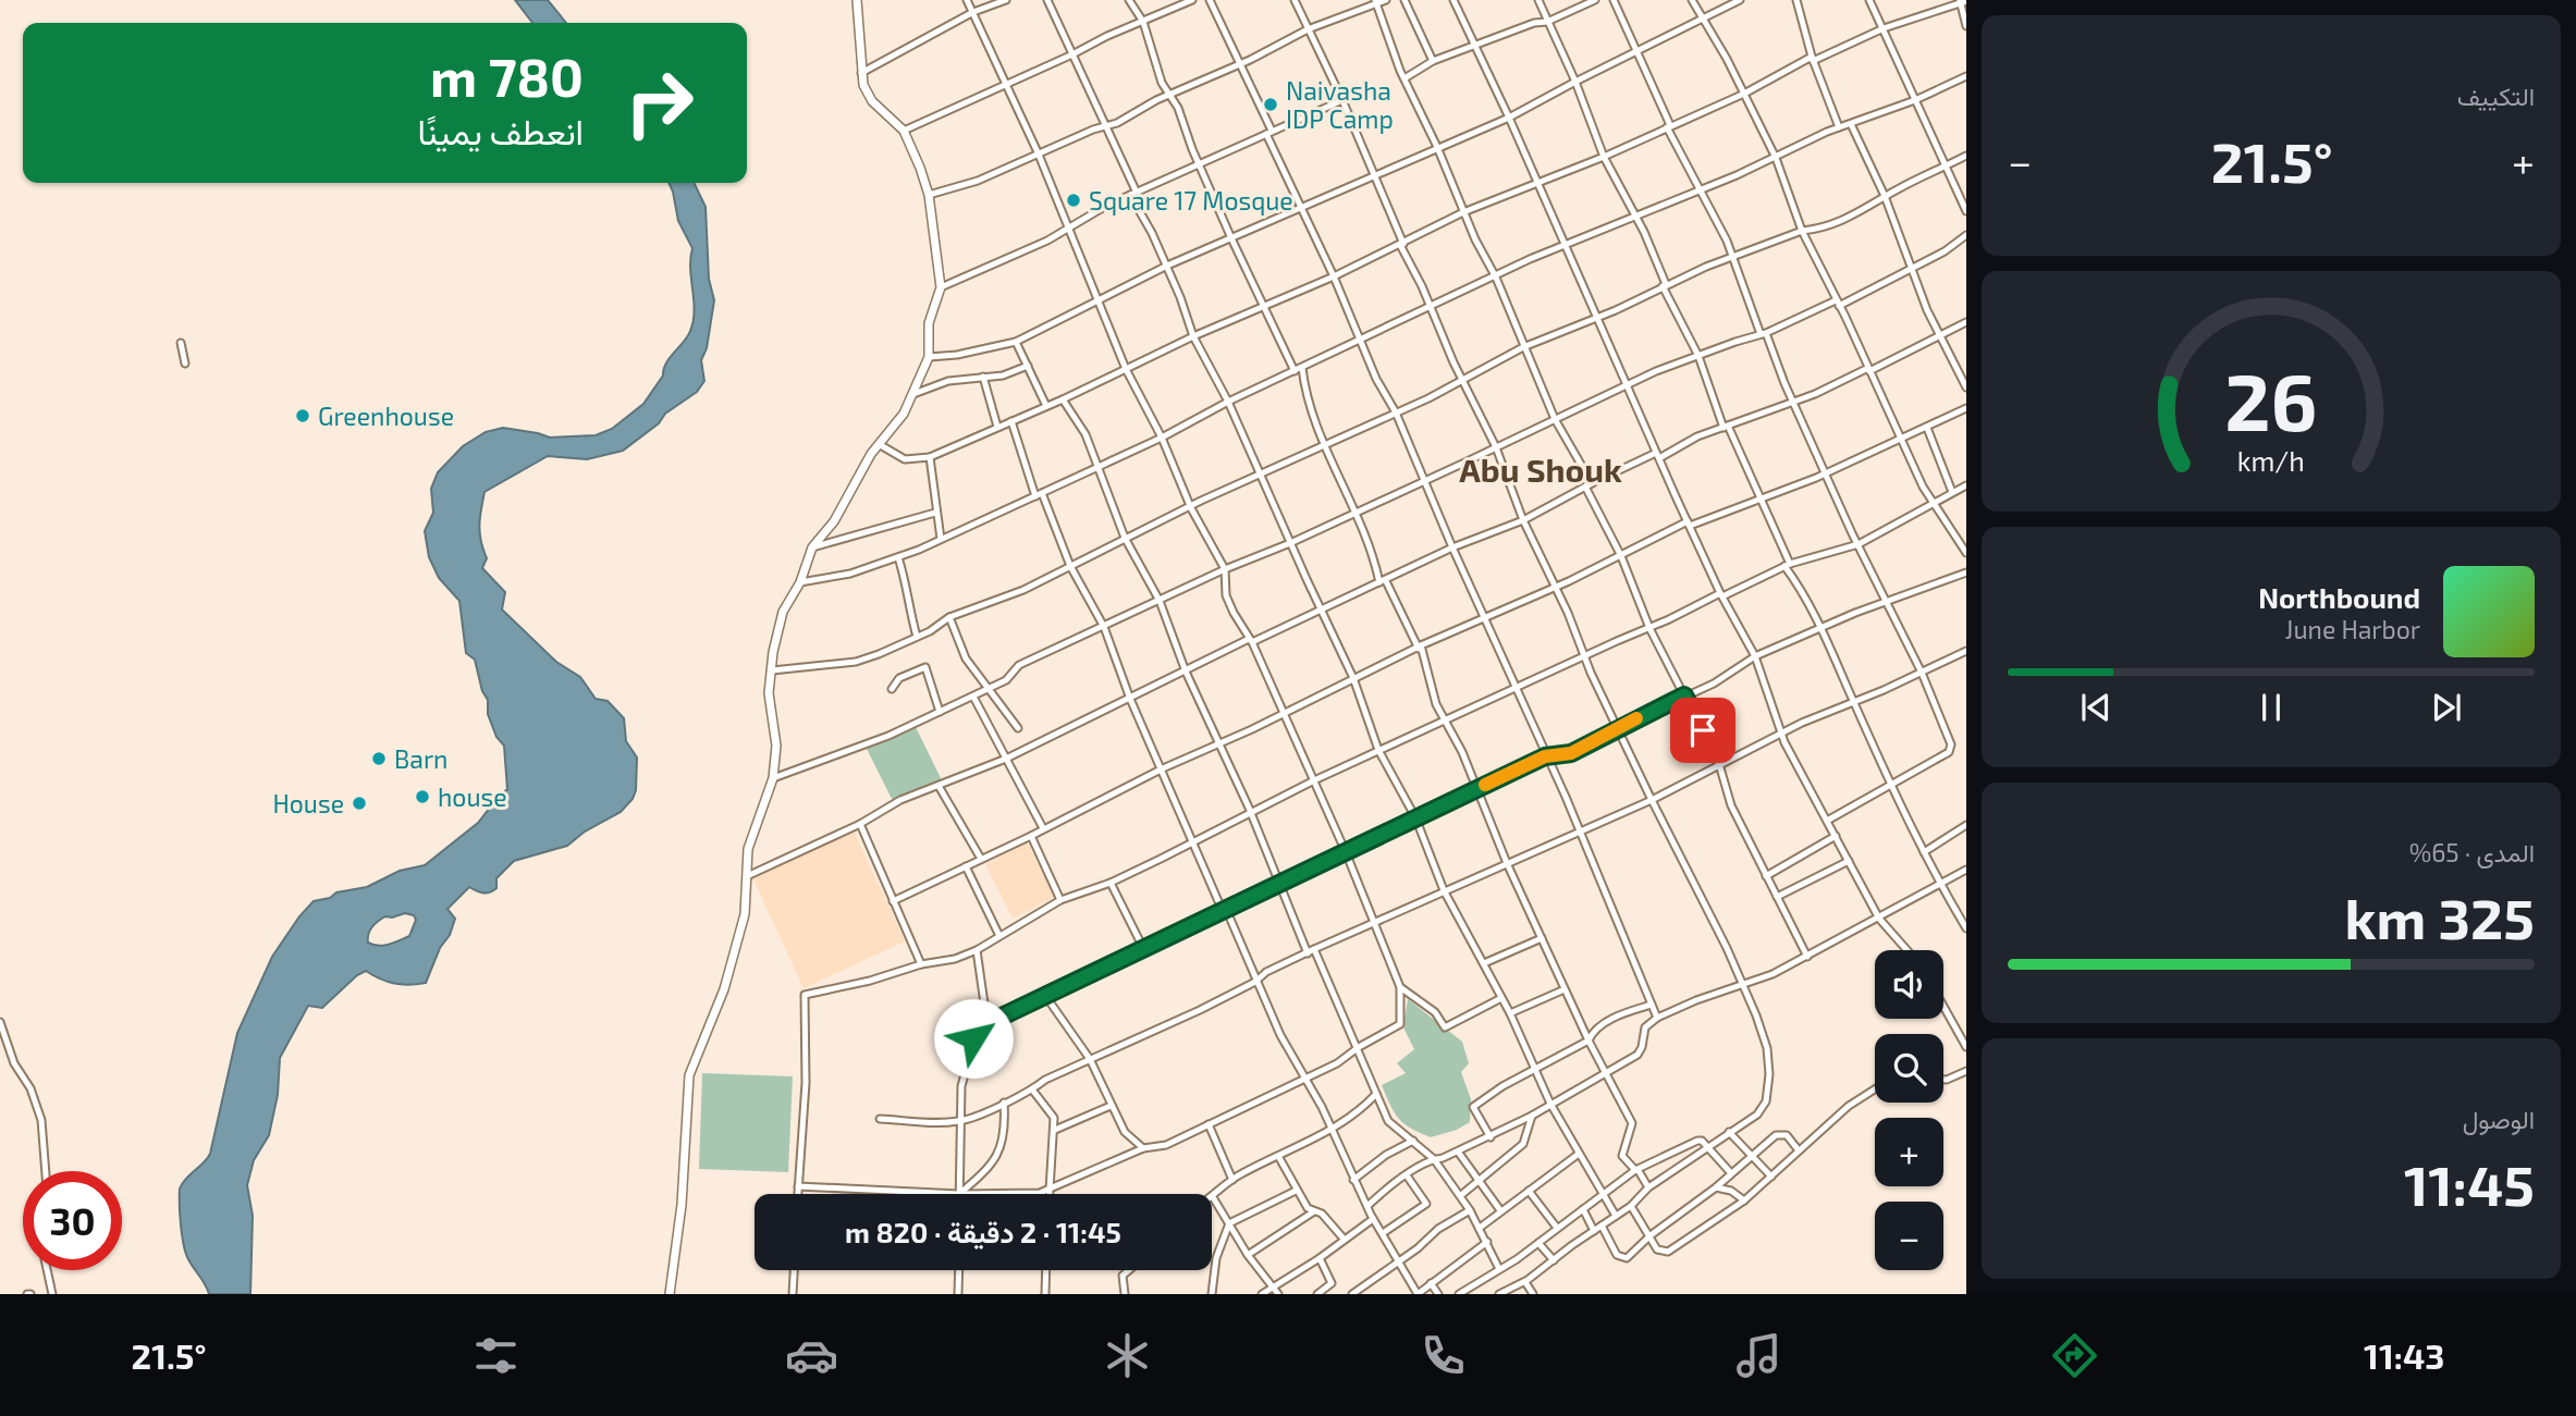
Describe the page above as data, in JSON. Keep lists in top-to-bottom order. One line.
{"districts":["Abu Shouk"],"places":["Naivasha IDP Camp","Square 17 Mosque","Greenhouse","Barn","house","House"],"page":{"tile":["التكييف",["المدى · 65%","325 km"],["الوصول","11:45"]],"turn":["780 m","انعطف يمينًا"],"heat":["−","21.5°","+"],"song":["Northbound","June Harbor"],"map_buttons":["+","−"],"limit":"30","trip":"11:45 · 2 دقيقة · 820 m","tabs":["11:43","21.5°"],"gauge":["26","km/h"]}}
